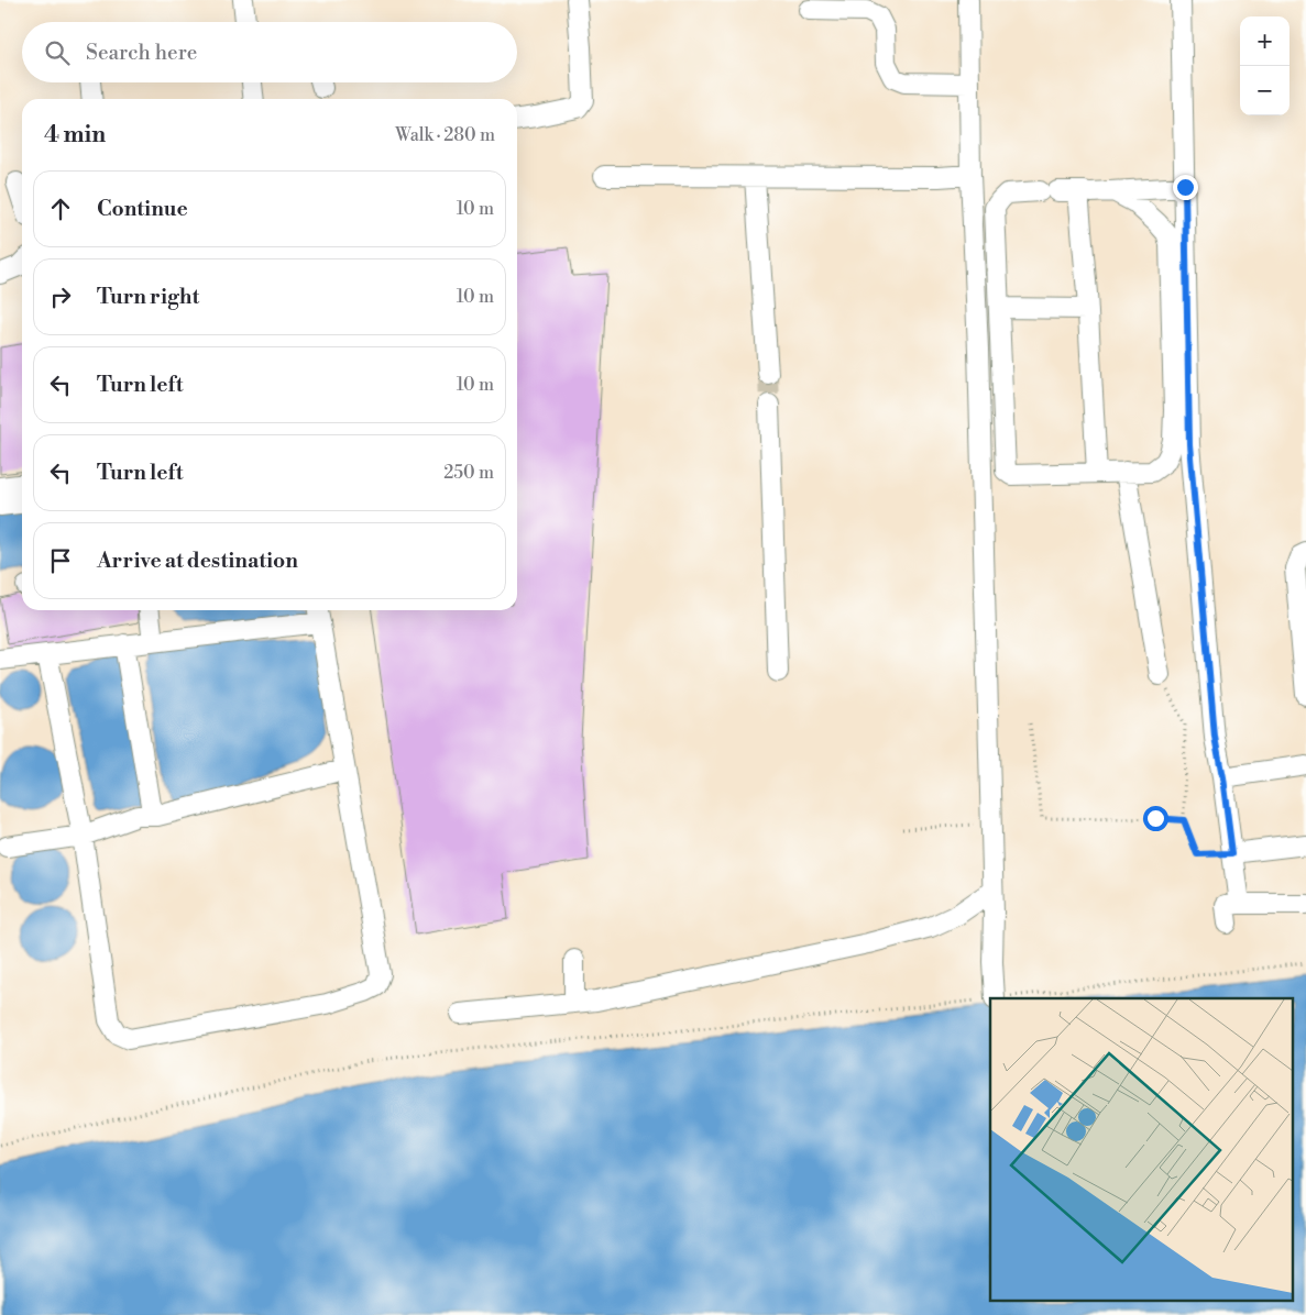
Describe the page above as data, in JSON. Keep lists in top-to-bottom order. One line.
{"page":{"map_buttons":["+","−"],"search":"Search here","heading":["4 min","Walk · 280 m"],"list":[["Continue","10 m"],["Turn right","10 m"],["Turn left","10 m"],["Turn left","250 m"],"Arrive at destination"]}}
